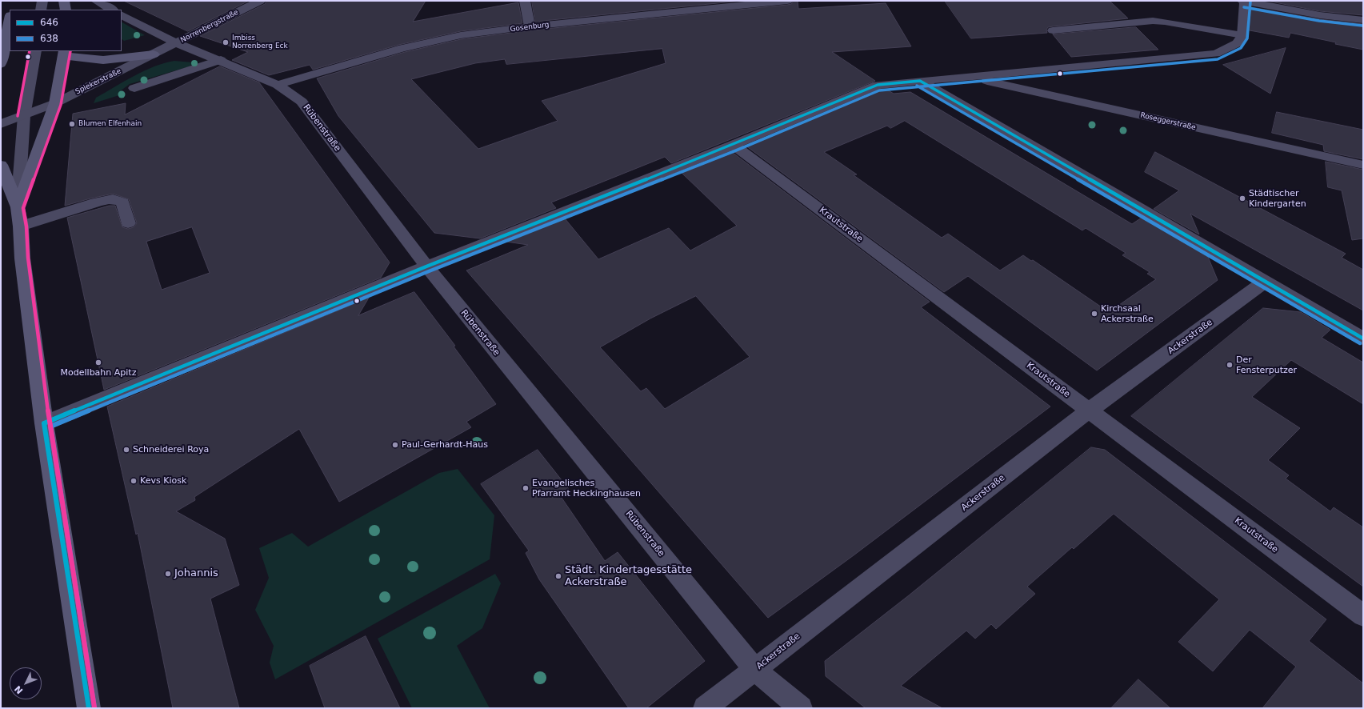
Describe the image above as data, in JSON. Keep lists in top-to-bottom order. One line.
{"streets":{"street":["Norrenbergstraße","Gosenburg","Spiekerstraße","Roseggerstraße","Rübenstraße","Krautstraße","Ackerstraße"]},"crossings":[["Norrenbergstraße","Spiekerstraße"],["Norrenbergstraße","Rübenstraße"],["Gosenburg","Rübenstraße"],["Spiekerstraße","Rübenstraße"],["Rübenstraße","Ackerstraße"],["Krautstraße","Ackerstraße"]],"places":["Imbiss Norrenberg Eck","Blumen Elfenhain","Städtischer Kindergarten","Kirchsaal Ackerstraße","Modellbahn Apitz","Der Fensterputzer","Paul-Gerhardt-Haus","Schneiderei Roya","Kevs Kiosk","Evangelisches Pfarramt Heckinghausen","Johannis","Städt. Kindertagesstätte Ackerstraße"],"lines":["transit line 638","transit line 646"],"legend":["646","638"],"north":"bottom left"}
